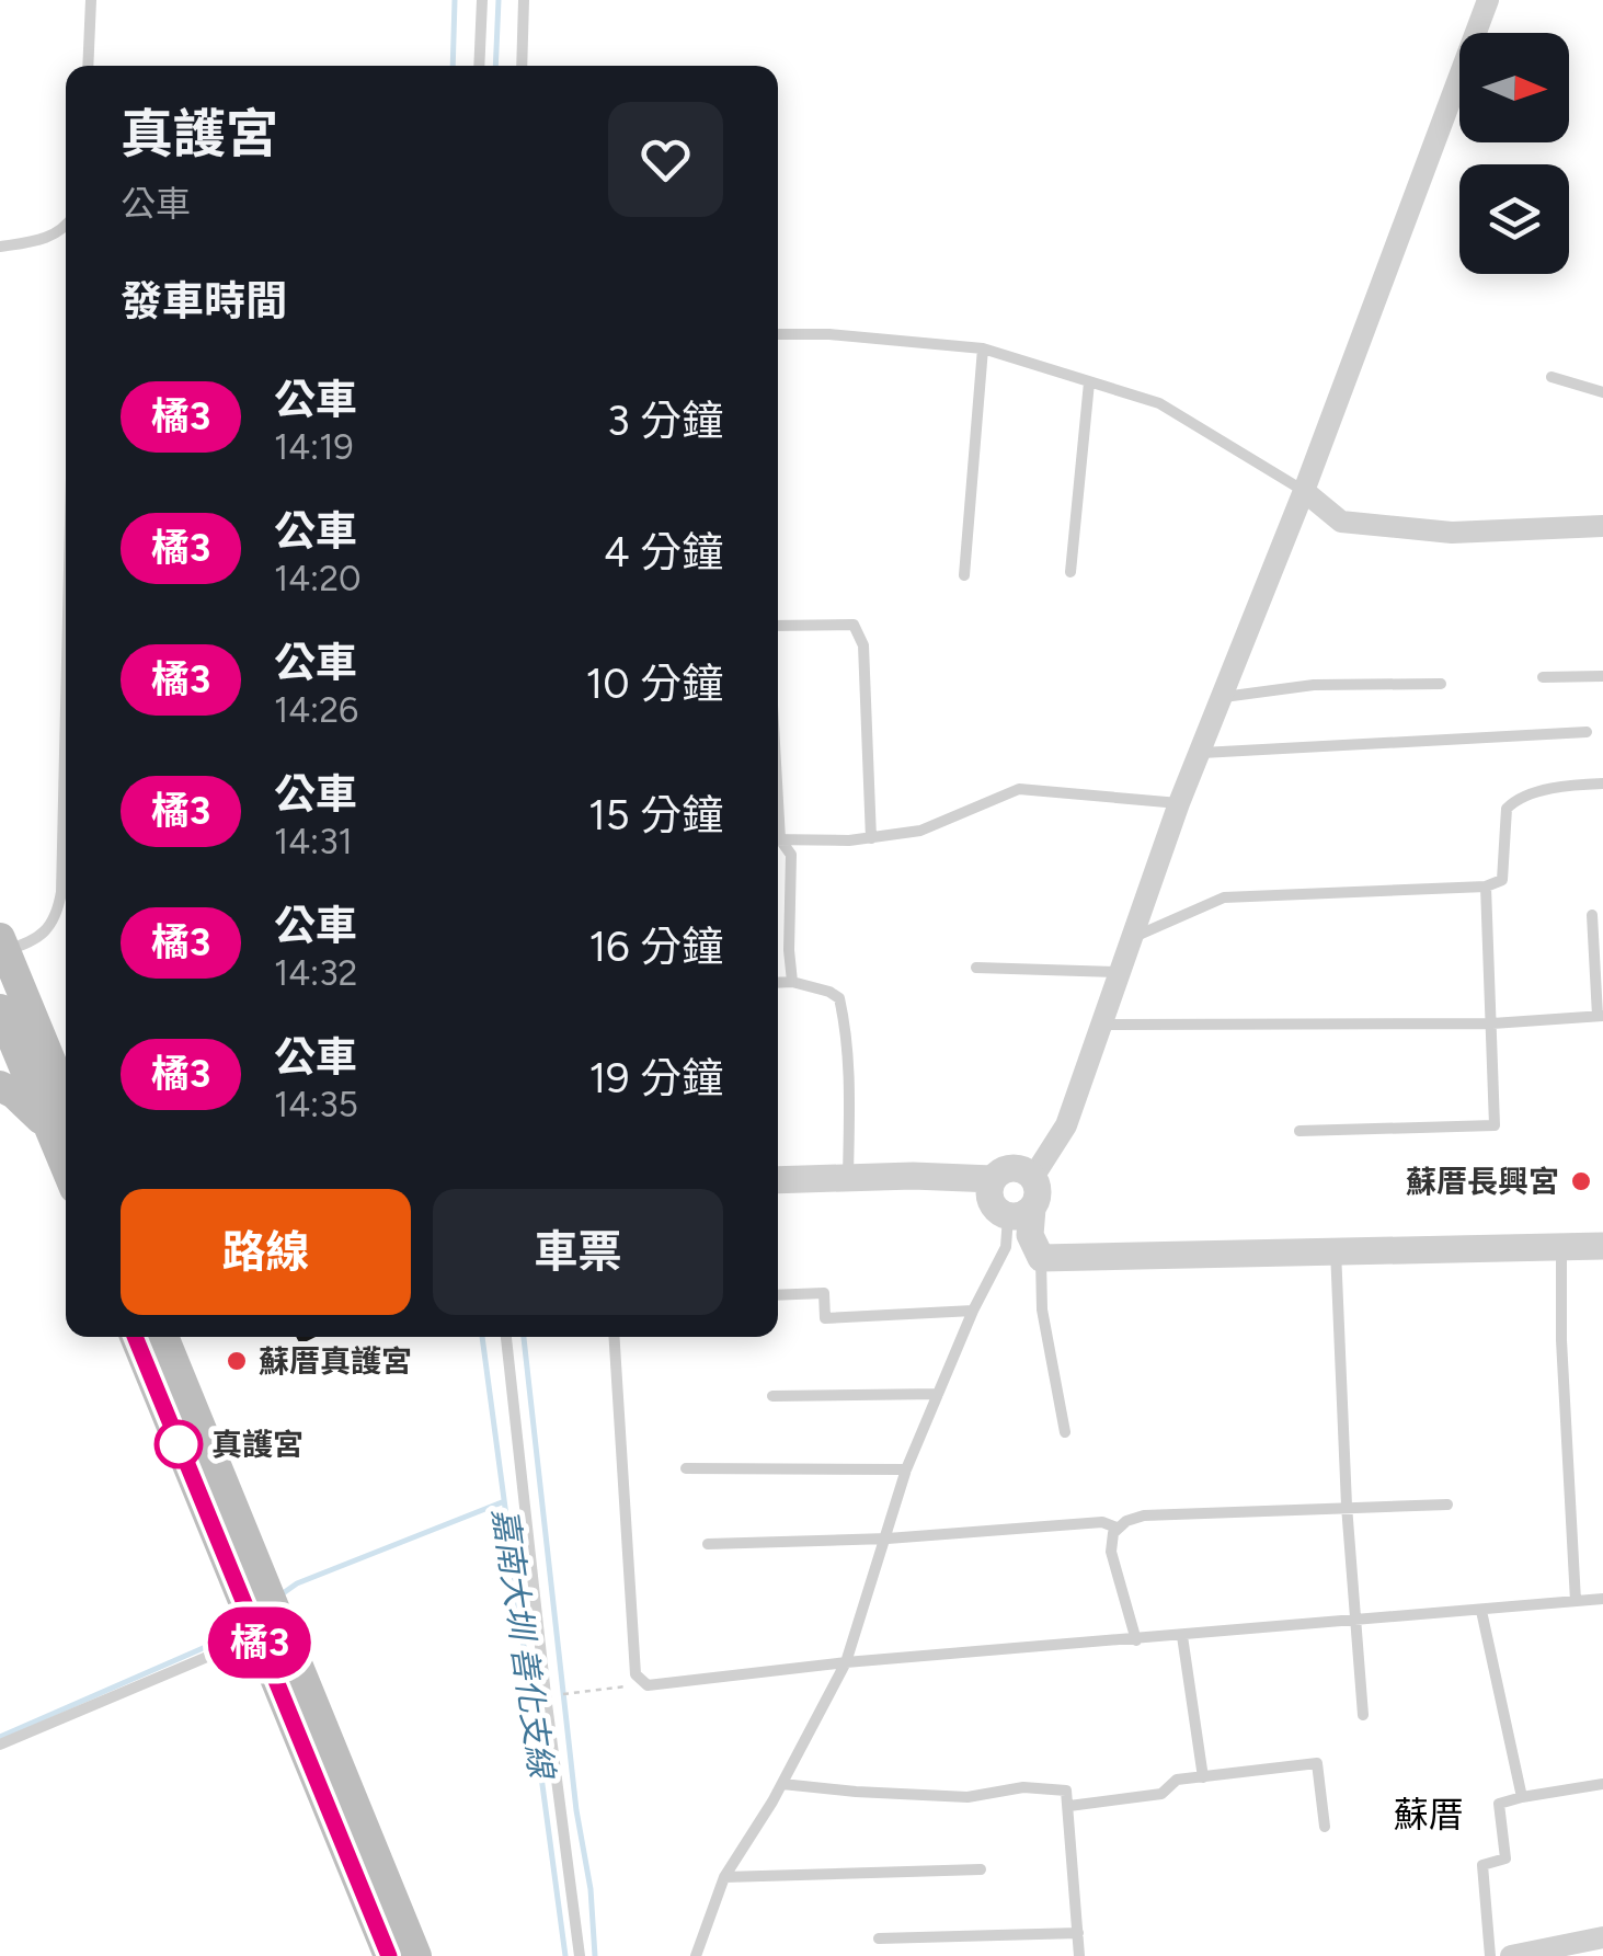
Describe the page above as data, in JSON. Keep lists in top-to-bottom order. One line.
{"districts":["蘇厝"],"water":["嘉南大圳 善化支線"],"places":["蘇厝長興宮","蘇厝真護宮","真護宮"],"lines":["bus line 橘3"],"north":"right","page":{"on_map":"橘3","heading":[["真護宮","公車"],"發車時間"],"list":[{"mark":"橘3","name":"公車","note":"14:19","value":"3 分鐘"},{"mark":"橘3","name":"公車","note":"14:20","value":"4 分鐘"},{"mark":"橘3","name":"公車","note":"14:26","value":"10 分鐘"},{"mark":"橘3","name":"公車","note":"14:31","value":"15 分鐘"},{"mark":"橘3","name":"公車","note":"14:32","value":"16 分鐘"},{"mark":"橘3","name":"公車","note":"14:35","value":"19 分鐘"}],"buttons":["路線","車票"]}}
